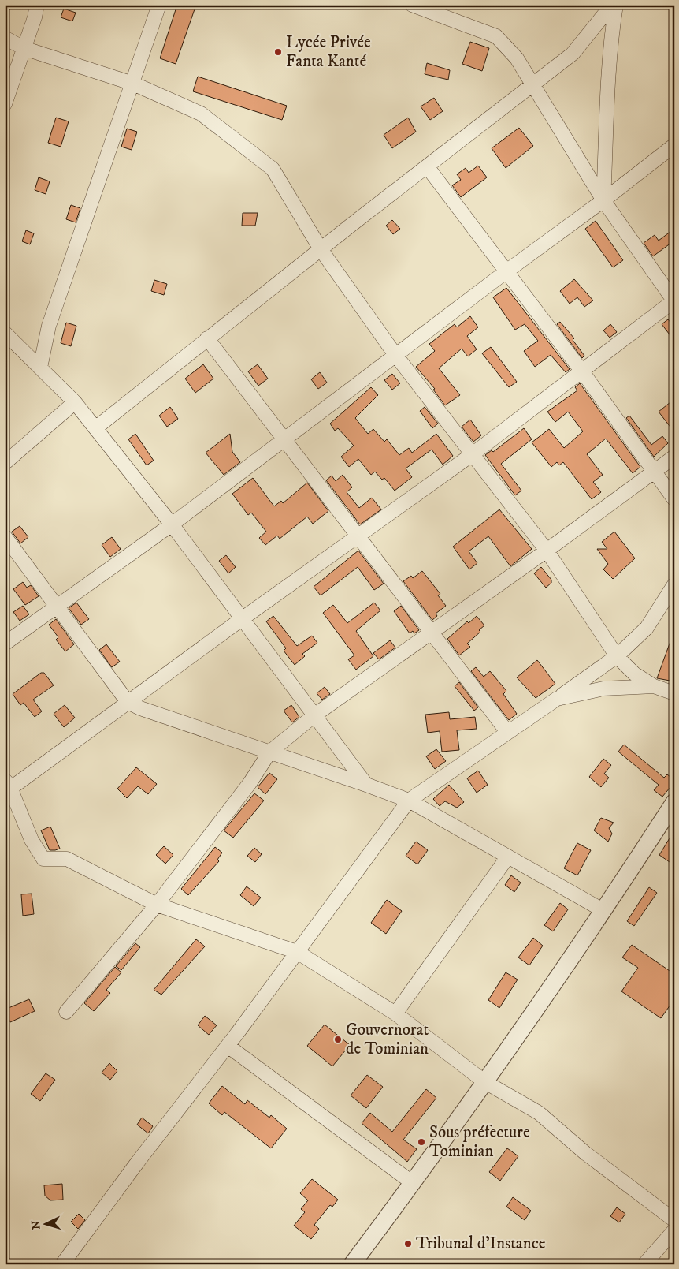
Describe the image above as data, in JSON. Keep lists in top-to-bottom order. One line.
{"places":["Lycée Privée Fanta Kanté","Gouvernorat de Tominian","Sous préfecture Tominian","Tribunal d’Instance"],"north":"left"}
